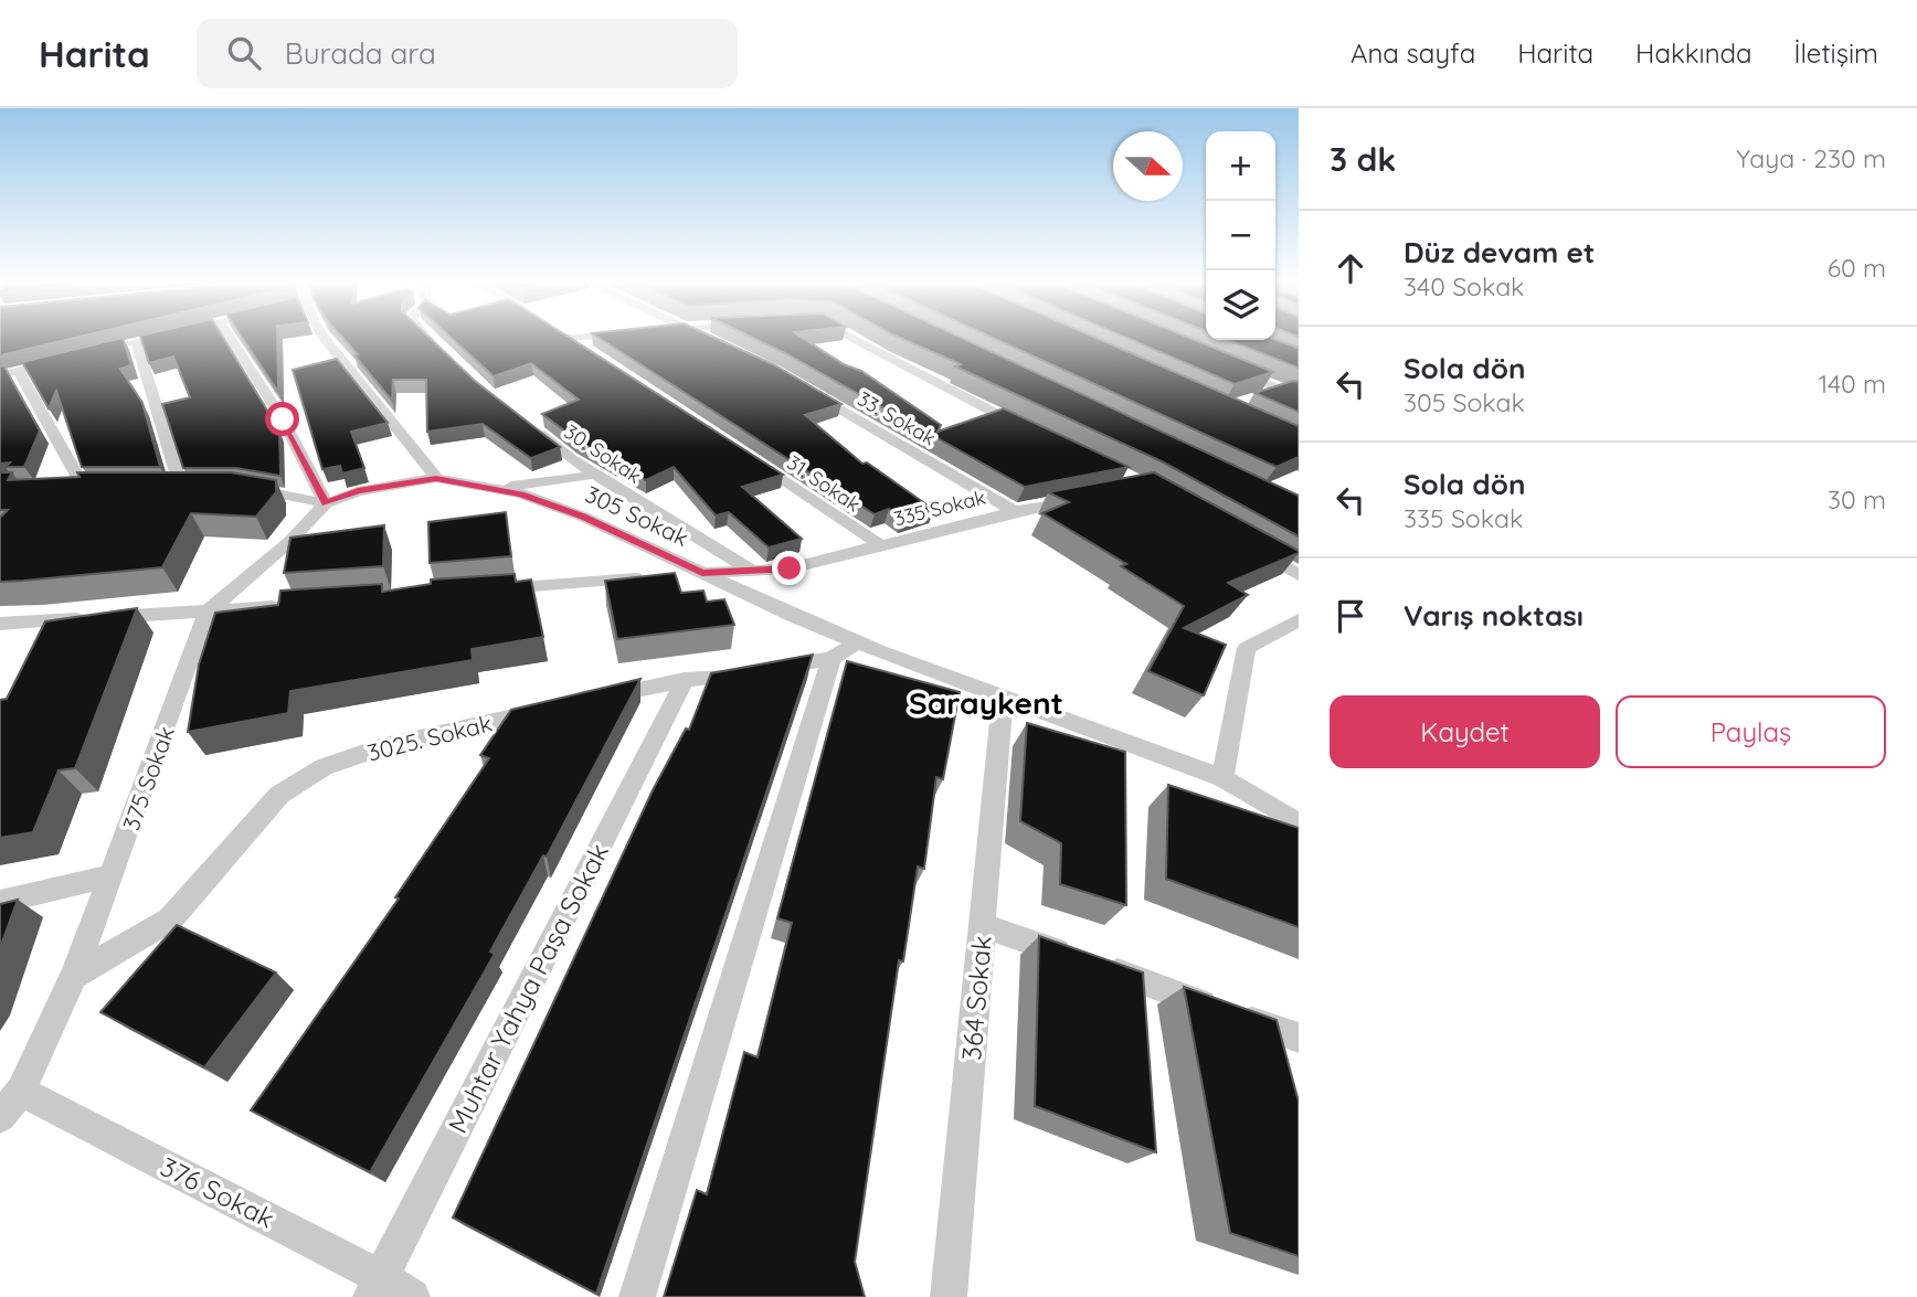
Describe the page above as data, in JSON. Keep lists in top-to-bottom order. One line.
{"streets":{"street":["33. Sokak","30. Sokak","31. Sokak","335 Sokak","305 Sokak","3025. Sokak","375 Sokak","Muhtar Yahya Paşa Sokak","364 Sokak","376 Sokak"]},"crossings":[["33. Sokak","335 Sokak"],["30. Sokak","335 Sokak"],["31. Sokak","335 Sokak"],["335 Sokak","305 Sokak"],["305 Sokak","364 Sokak"],["3025. Sokak","375 Sokak"],["375 Sokak","376 Sokak"],["Muhtar Yahya Paşa Sokak","376 Sokak"]],"districts":["Saraykent"],"north":"right","page":{"header":"Harita","search":"Burada ara","nav":["Ana sayfa","Harita","Hakkında","İletişim"],"heading":["3 dk","Yaya · 230 m"],"map_buttons":["+","−"],"list":[["Düz devam et","340 Sokak","60 m"],["Sola dön","305 Sokak","140 m"],["Sola dön","335 Sokak","30 m"],"Varış noktası"],"buttons":["Kaydet","Paylaş"]}}
